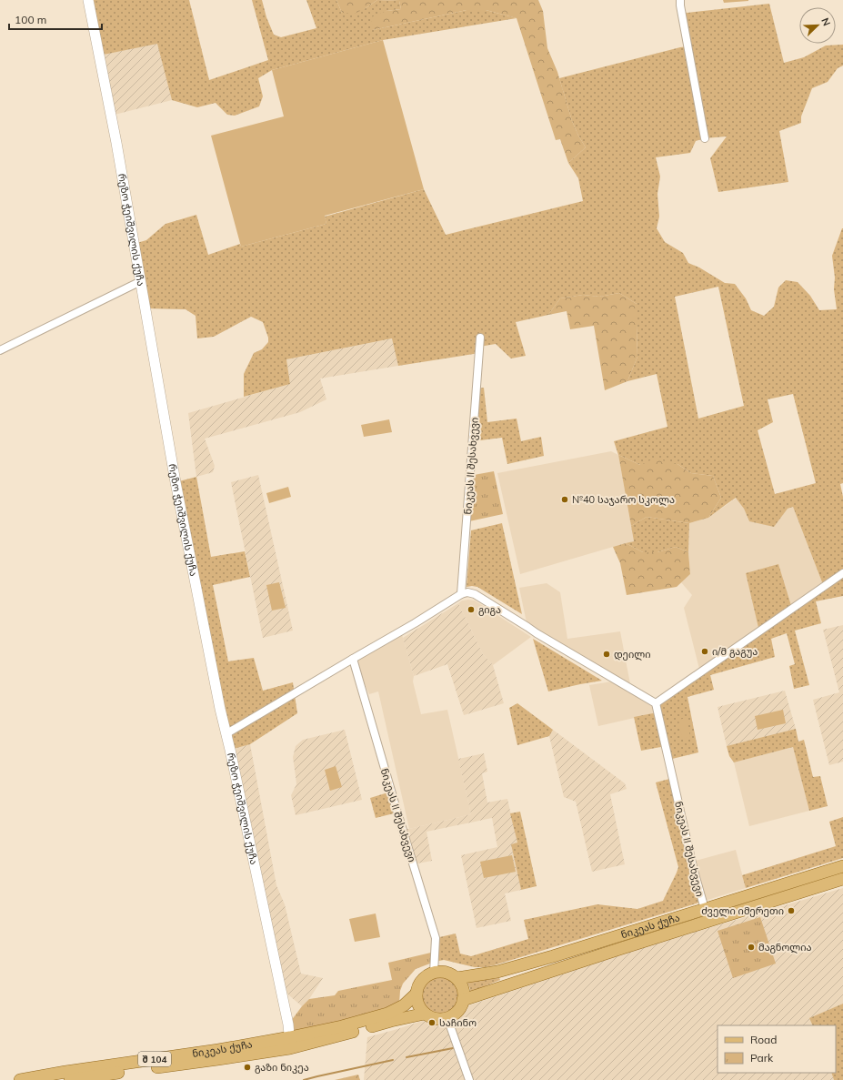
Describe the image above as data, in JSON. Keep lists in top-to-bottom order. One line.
{"streets":{"main road":["რეზო ჭეიშვილის ქუჩა","ნიკეას ქუჩა","შ 104"],"street":["ნიკეას II შესახვევი"]},"crossings":[["რეზო ჭეიშვილის ქუჩა","ნიკეას ქუჩა"],["ნიკეას II შესახვევი","ნიკეას ქუჩა"]],"places":["№40 საჯარო სკოლა","გიგა","ი/მ გაგუა","დეილი","ძველი იმერეთი","მაგნოლია","საჩინო","გაზი ნიკეა"],"legend":["Road","Park"],"scale_bar":"100 m","north":"top right"}
